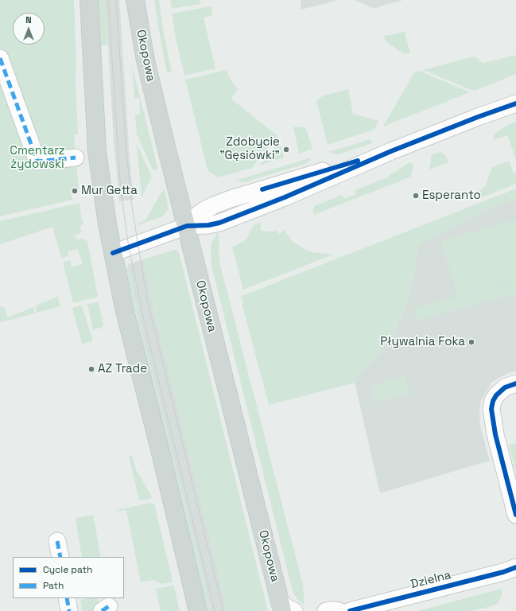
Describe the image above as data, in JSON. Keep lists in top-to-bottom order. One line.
{"streets":{"main road":["Okopowa"],"street":["Dzielna"]},"parks":["Cmentarz żydowski"],"places":["Zdobycie \"Gęsiówki\"","Mur Getta","Esperanto","Pływalnia Foka","AZ Trade"],"legend":["Cycle path","Path"],"north":"top"}
